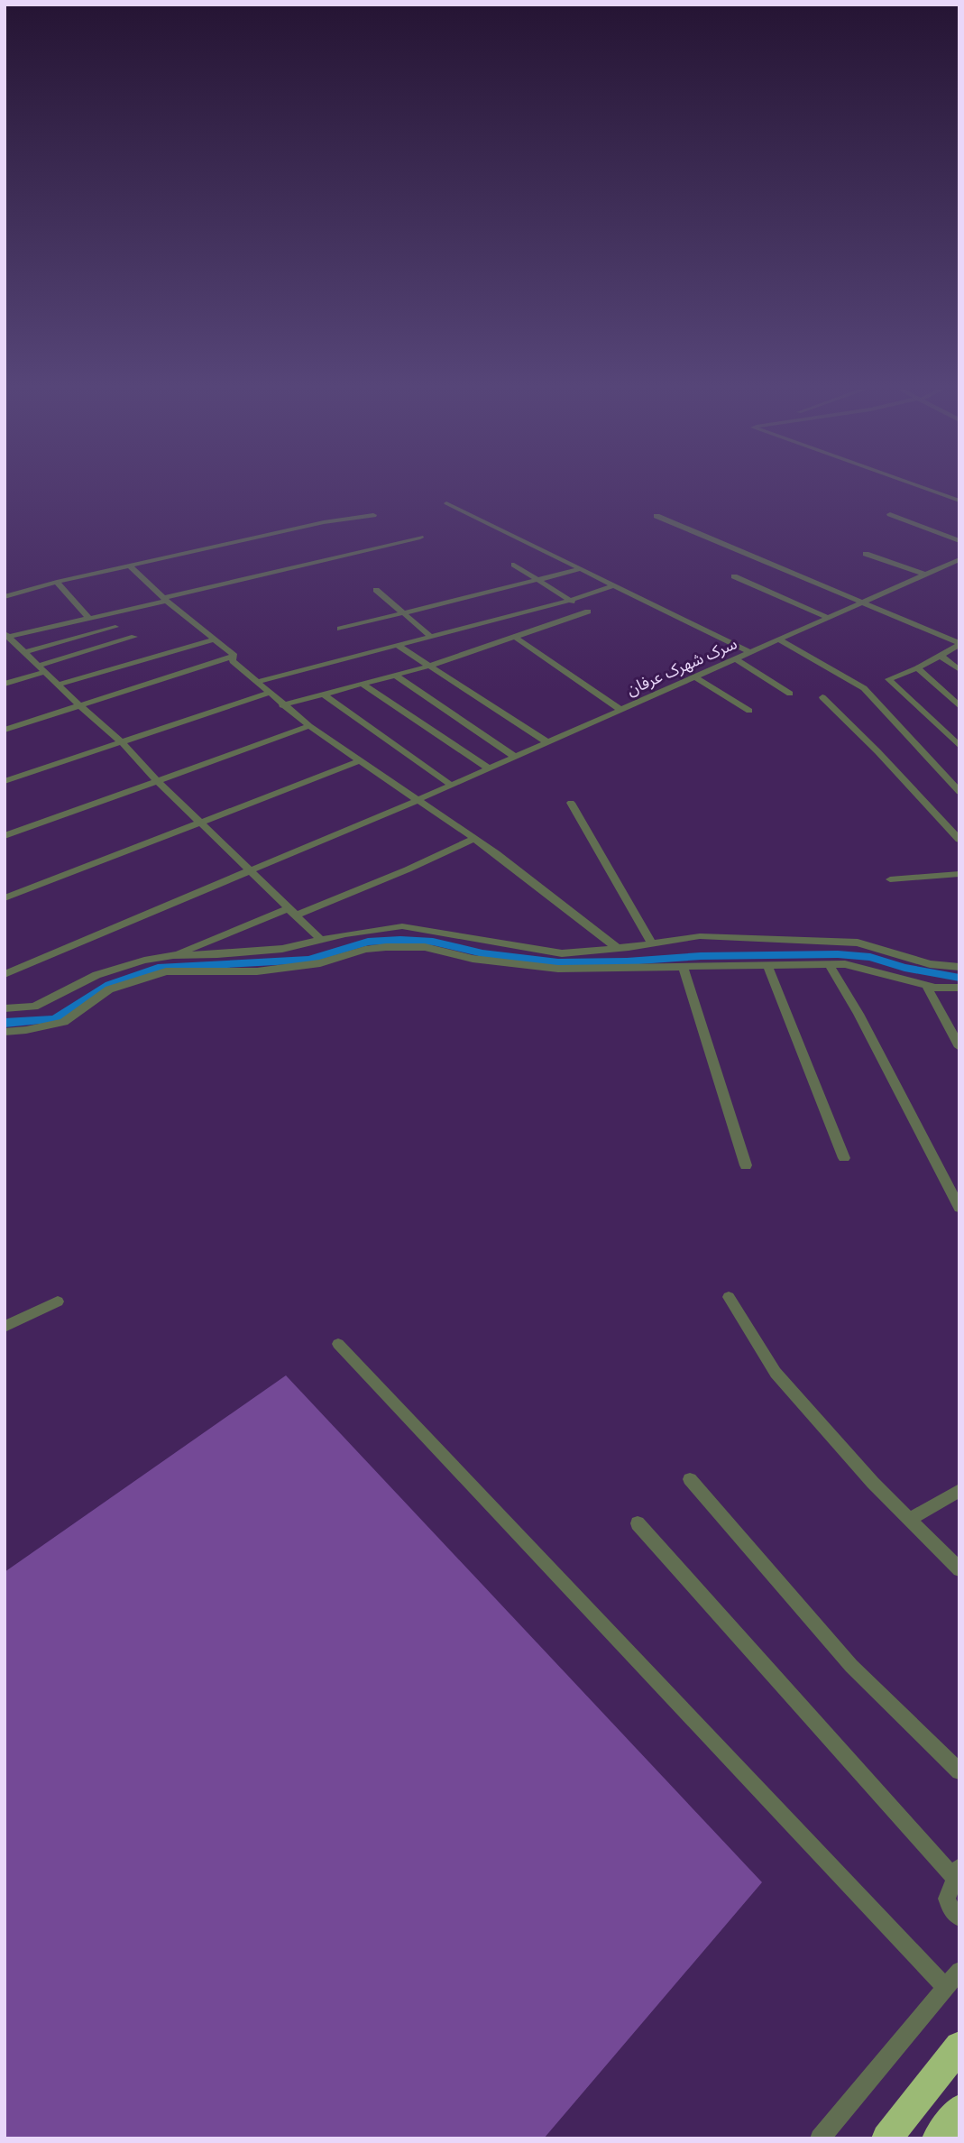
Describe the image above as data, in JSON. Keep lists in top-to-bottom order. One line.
{"streets":{"street":["سرک شهرک عرفان"]}}
